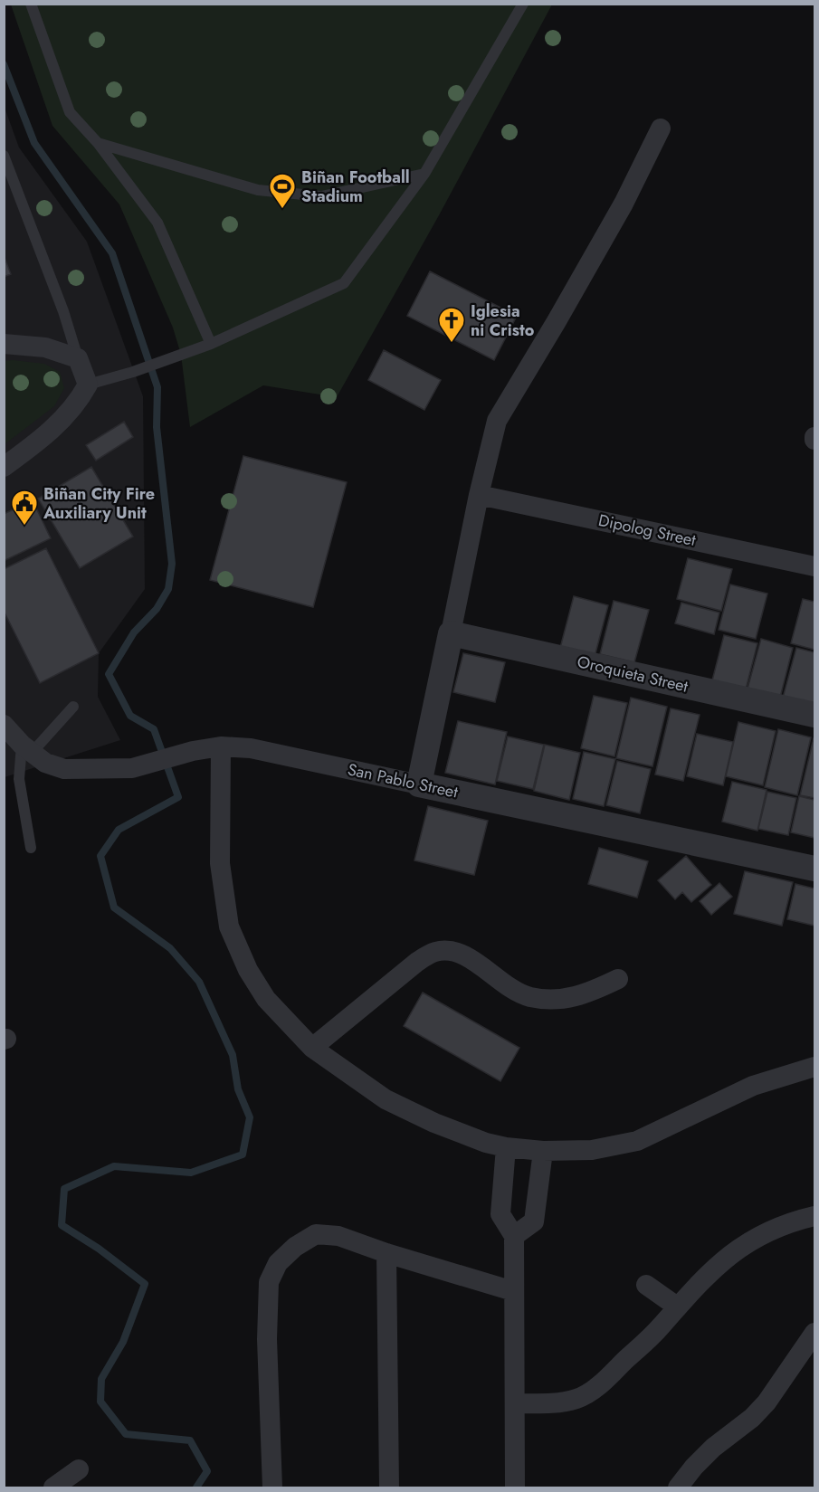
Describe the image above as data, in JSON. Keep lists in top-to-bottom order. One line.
{"streets":{"street":["Dipolog Street","Oroquieta Street","San Pablo Street"]},"places":{"sports":["Biñan Football Stadium"],"church":["Iglesia ni Cristo"],"public building":["Biñan City Fire Auxiliary Unit"]}}
